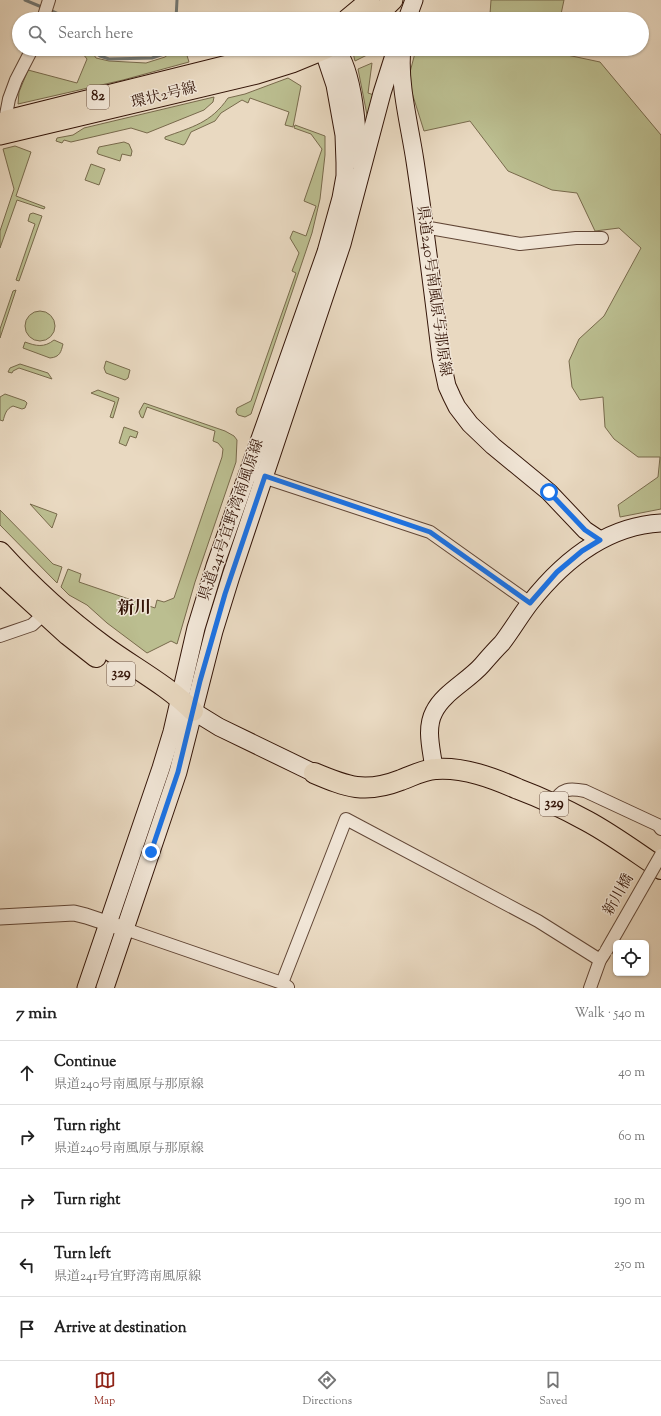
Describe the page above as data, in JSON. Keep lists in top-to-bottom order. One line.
{"streets":{"highway":["329"],"main road":["環状2号線","82","県道240号南風原与那原線","県道241号宜野湾南風原線"],"street":["新川橋"]},"crossings":[["県道241号宜野湾南風原線","329"]],"districts":["新川"],"page":{"search":"Search here","heading":["7 min","Walk · 540 m"],"list":[["Continue","県道240号南風原与那原線","40 m"],["Turn right","県道240号南風原与那原線","60 m"],["Turn right","190 m"],["Turn left","県道241号宜野湾南風原線","250 m"],"Arrive at destination"],"nav":["Map","Directions","Saved"]}}
